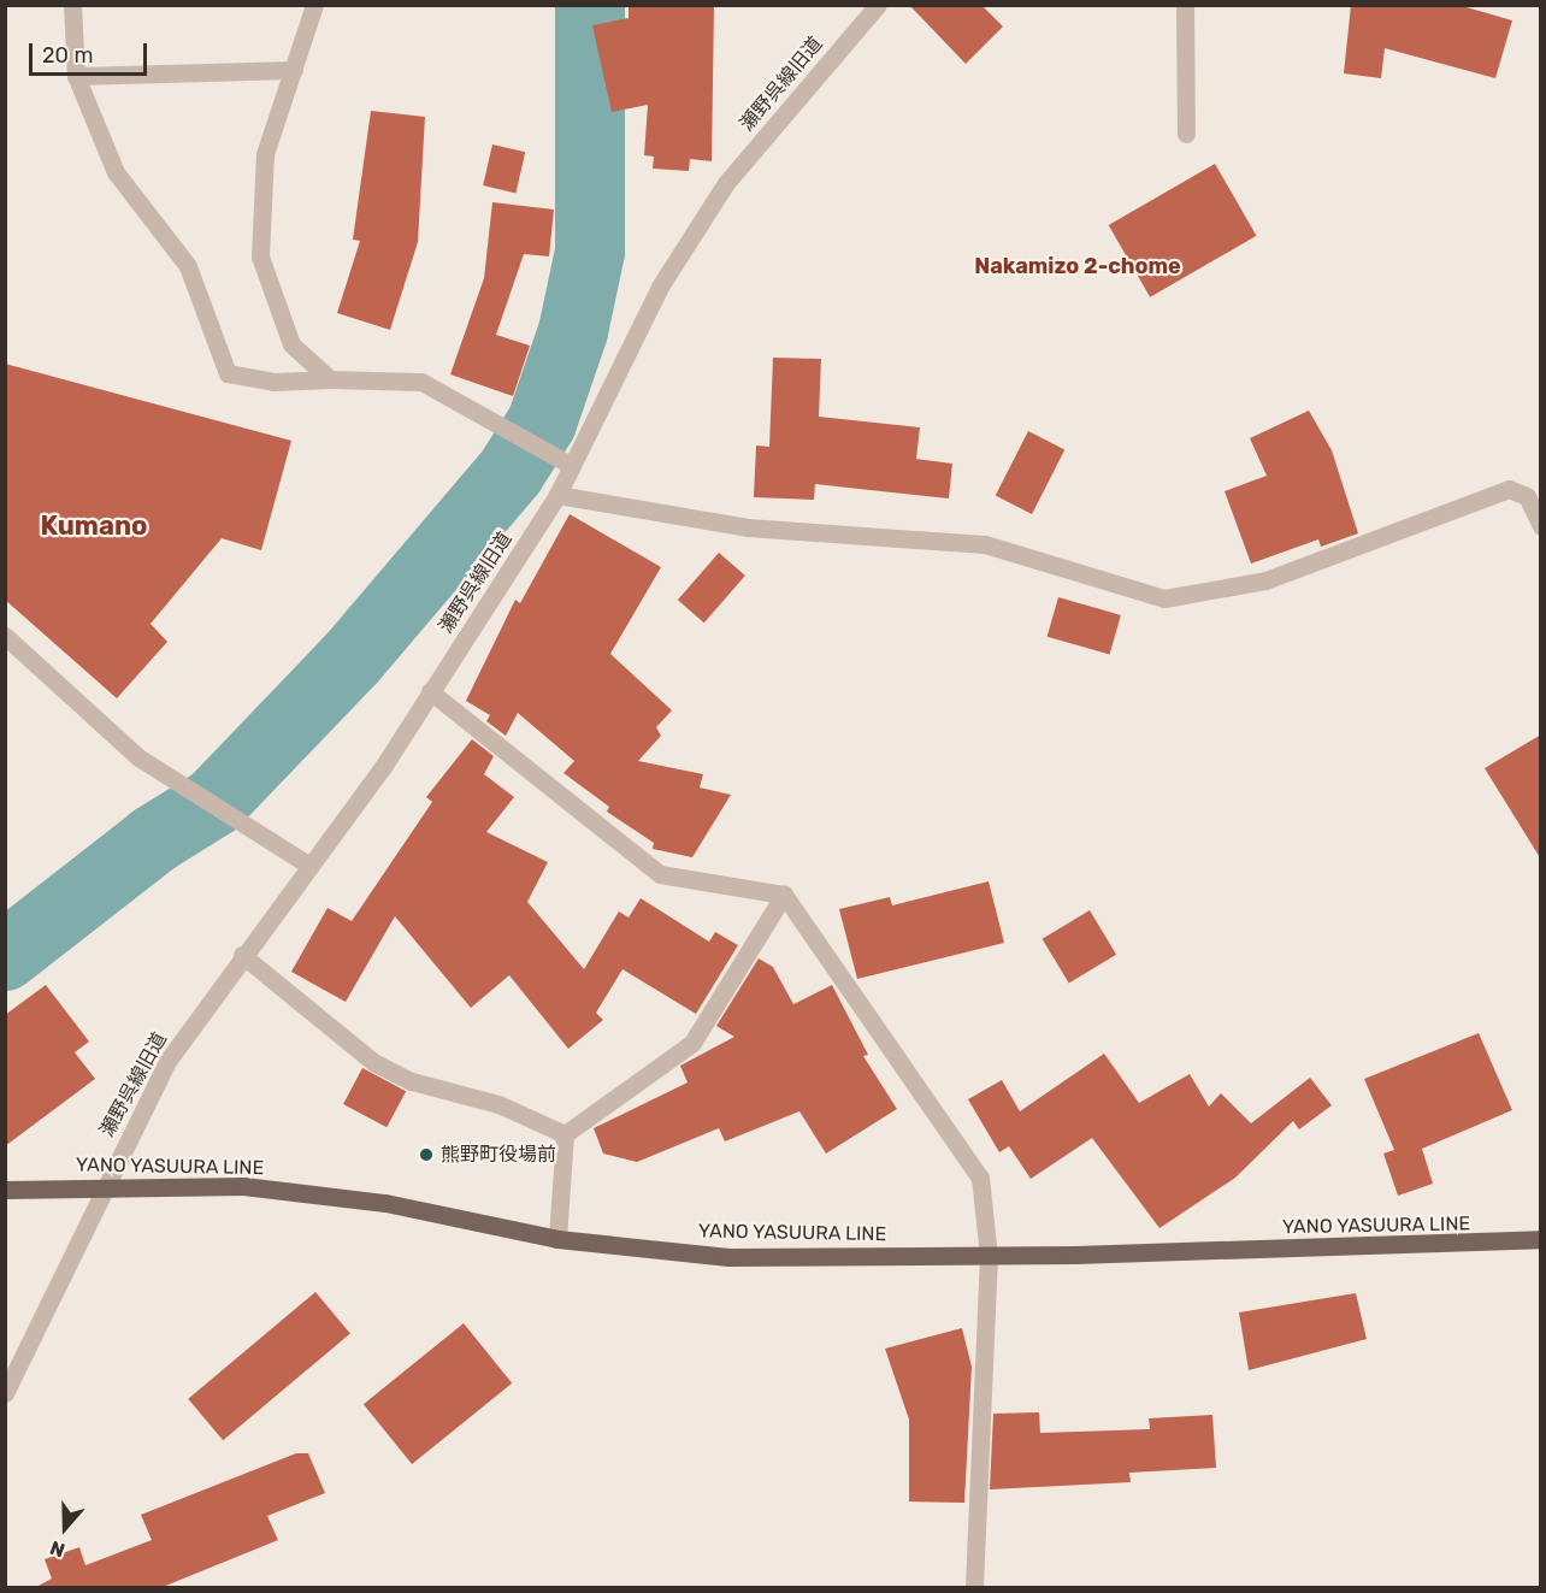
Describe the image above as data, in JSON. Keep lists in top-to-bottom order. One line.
{"streets":{"main road":["YANO YASUURA LINE"],"street":["瀬野呉線旧道"]},"crossings":[["瀬野呉線旧道","YANO YASUURA LINE"]],"districts":["Nakamizo 2-chome","Kumano"],"places":["熊野町役場前"],"scale_bar":"20 m","north":"bottom"}
